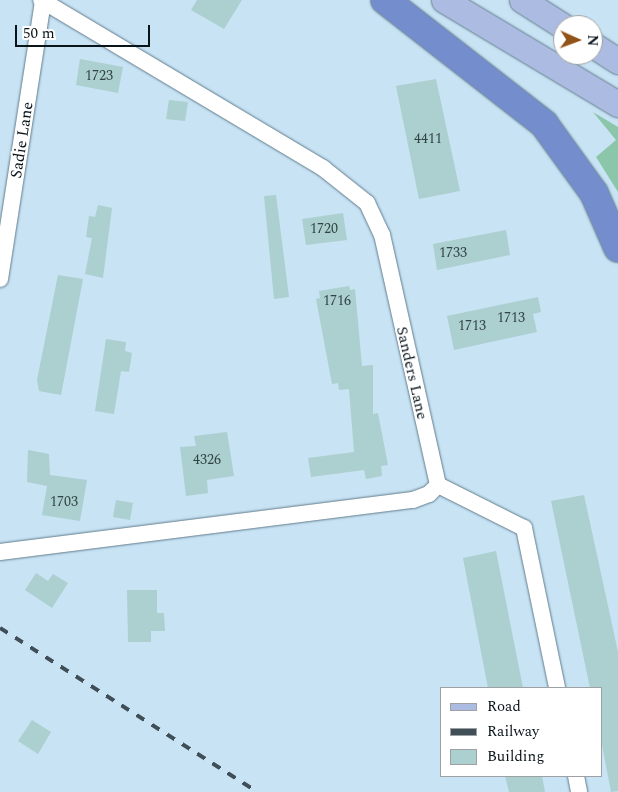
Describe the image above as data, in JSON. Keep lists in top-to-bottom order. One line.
{"streets":{"street":["Sadie Lane","Sanders Lane"]},"crossings":[["Sadie Lane","Sanders Lane"]],"house_numbers":["1723","4411","1720","1733","1716","1713","1713","4326","1703"],"legend":["Road","Railway","Building"],"scale_bar":"50 m","north":"right"}
